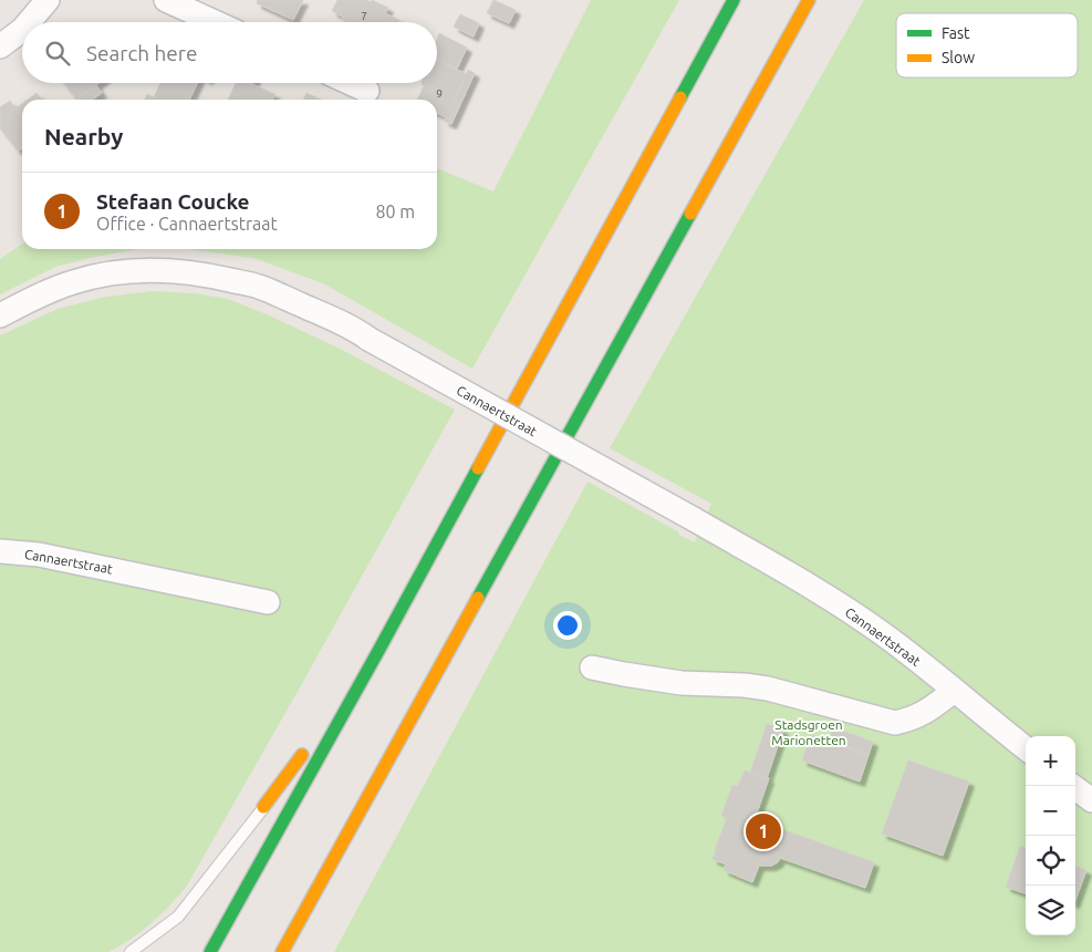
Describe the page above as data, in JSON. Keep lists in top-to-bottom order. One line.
{"streets":{"street":["Cannaertstraat"]},"parks":["Stadsgroen Marionetten"],"house_numbers":["7","9"],"legend":["Fast","Slow"],"page":{"search":"Search here","heading":"Nearby","list":[{"mark":"1","name":"Stefaan Coucke","note":"Office · Cannaertstraat","value":"80 m"}],"map_buttons":["+","−"],"pins":"1"}}
